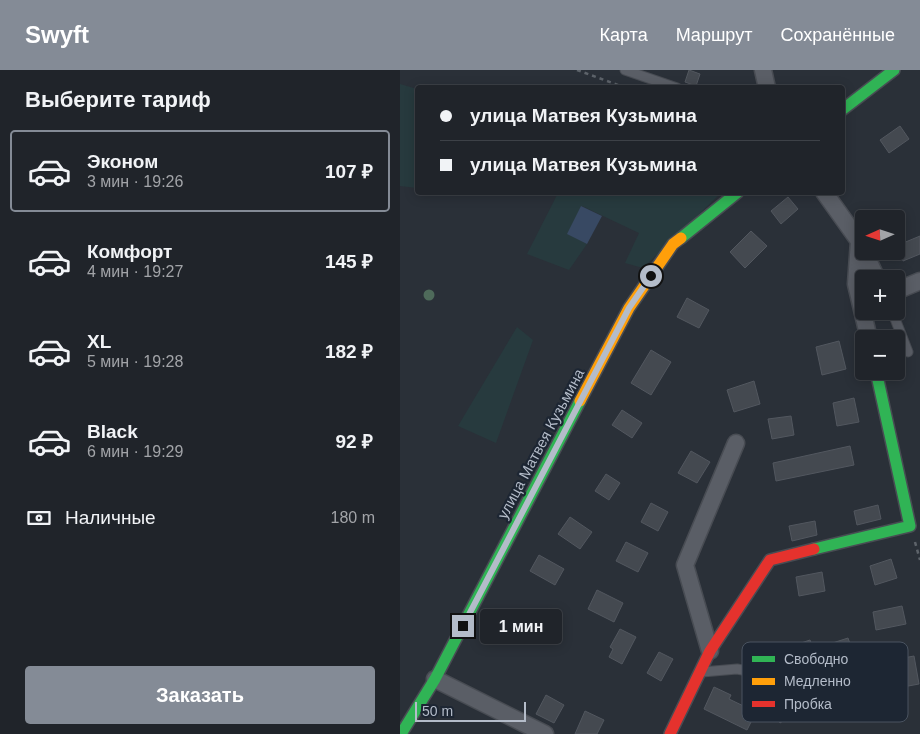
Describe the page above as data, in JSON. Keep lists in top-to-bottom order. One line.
{"streets":{"main road":["улица Матвея Кузьмина"]},"legend":["Свободно","Медленно","Пробка"],"scale_bar":"50 m","north":"left","page":{"header":"Swyft","nav":["Карта","Маршрут","Сохранённые"],"heading":"Выберите тариф","banner":["улица Матвея Кузьмина","улица Матвея Кузьмина"],"list":[{"name":"Эконом","note":"3 мин · 19:26","value":"107 ₽"},{"name":"Комфорт","note":"4 мин · 19:27","value":"145 ₽"},{"name":"XL","note":"5 мин · 19:28","value":"182 ₽"},{"name":"Black","note":"6 мин · 19:29","value":"92 ₽"}],"map_buttons":["+","−"],"pay":["Наличные","180 m"],"bubble":"1 мин","buttons":"Заказать","scale":"50 m"}}
